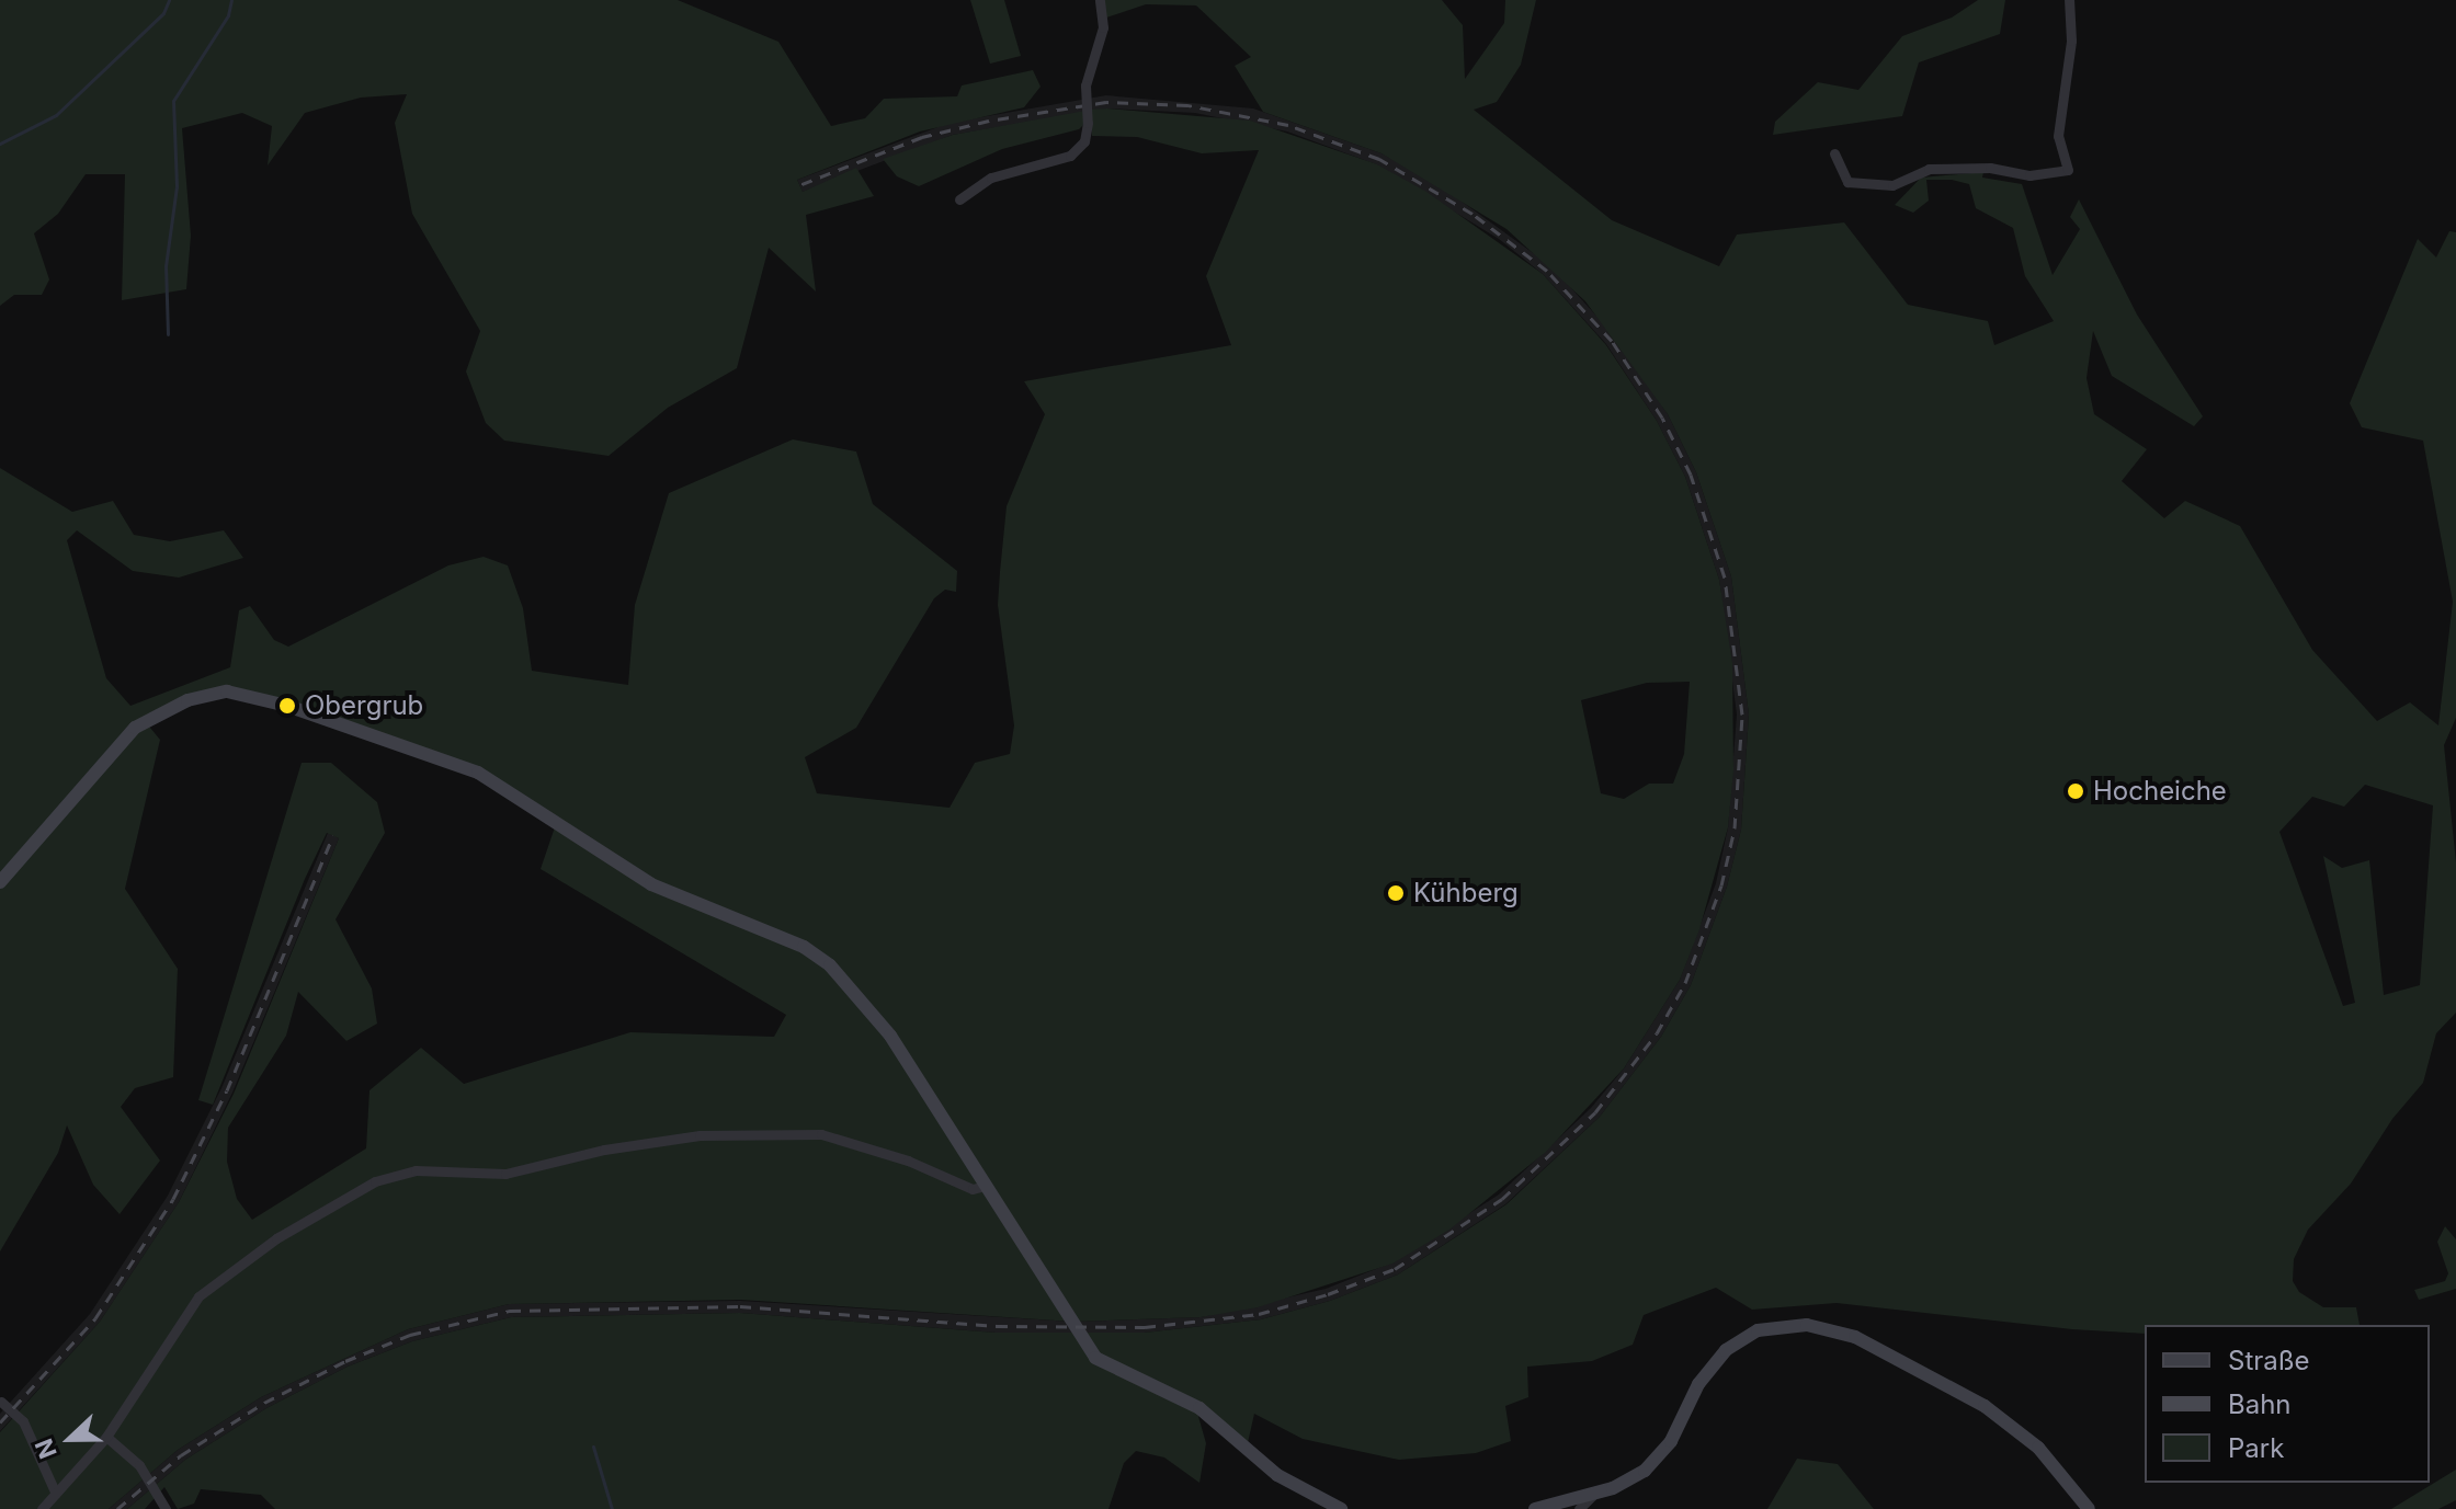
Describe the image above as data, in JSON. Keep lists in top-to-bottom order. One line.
{"places":["Obergrub","Hocheiche","Kühberg"],"legend":["Straße","Bahn","Park"],"north":"left"}
